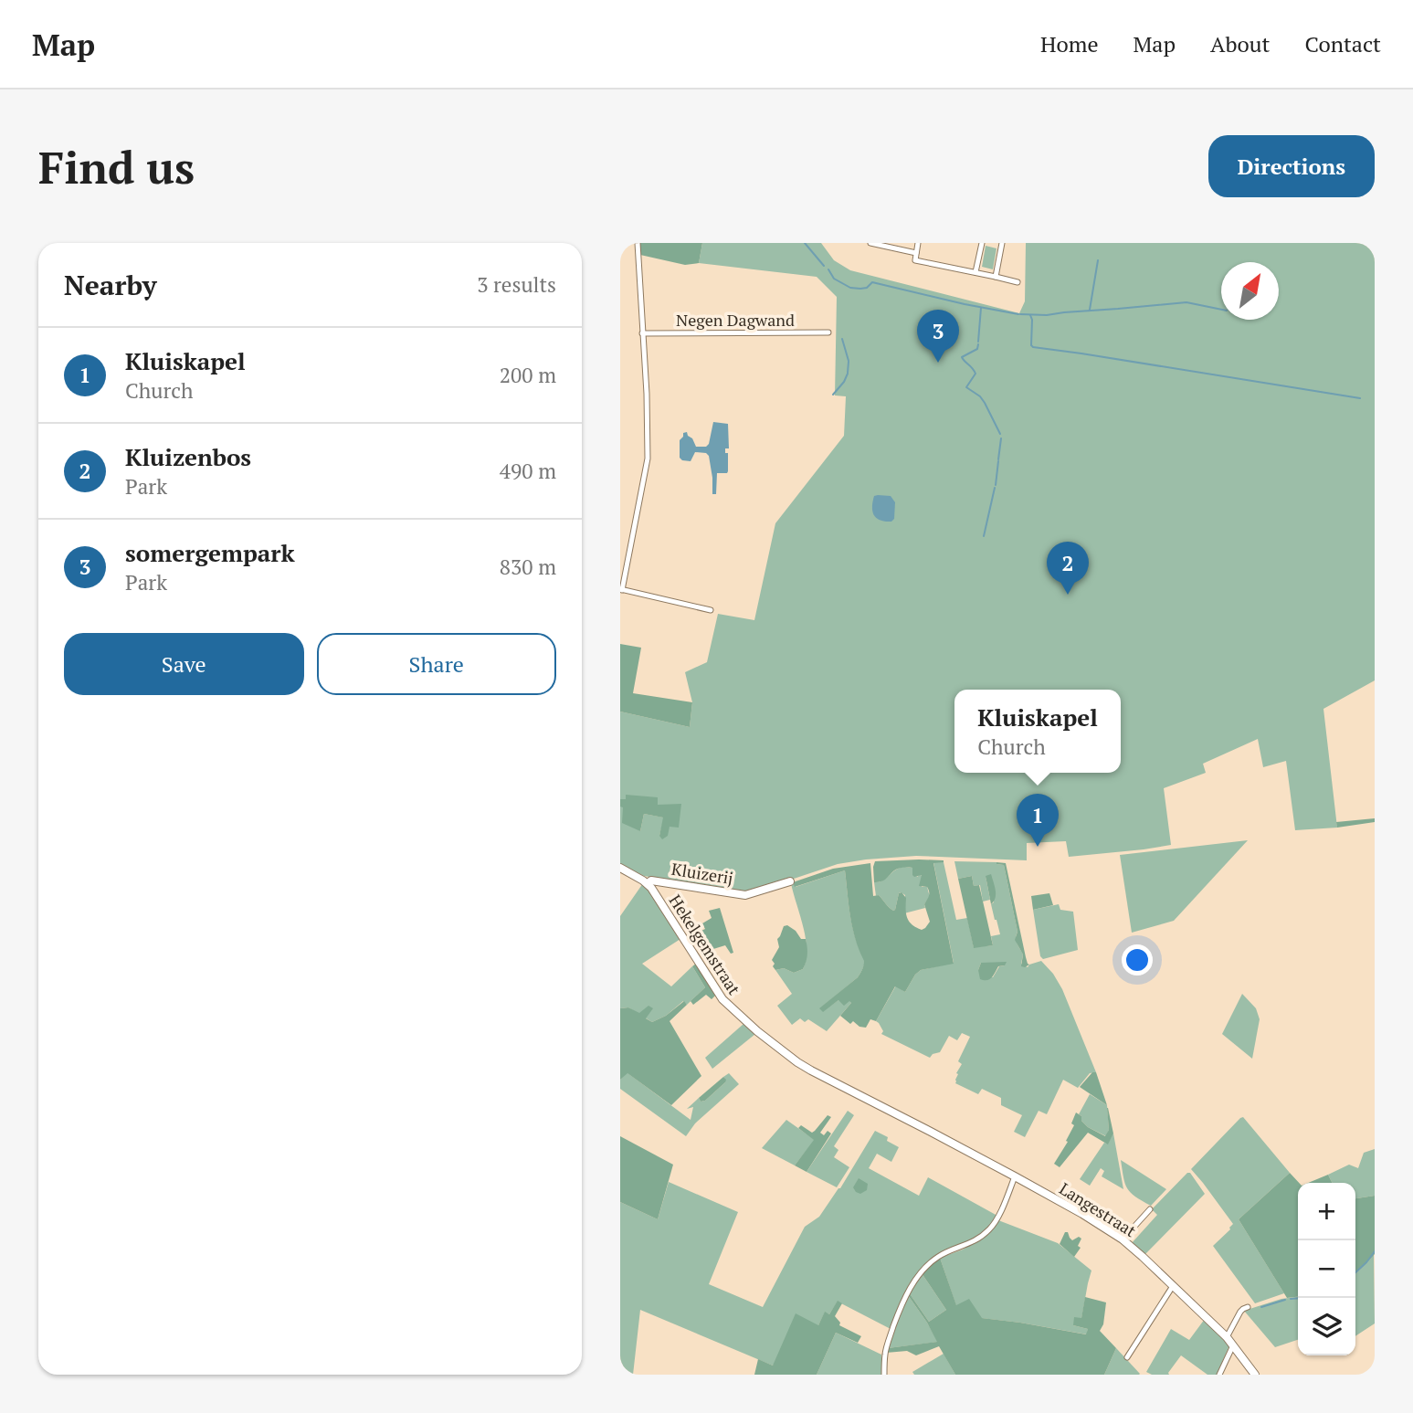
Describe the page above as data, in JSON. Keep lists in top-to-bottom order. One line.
{"streets":{"street":["Negen Dagwand","Kluizerij","Hekelgemstraat","Langestraat"]},"crossings":[["Kluizerij","Hekelgemstraat"],["Hekelgemstraat","Langestraat"]],"north":"top right","page":{"header":"Map","nav":["Home","Map","About","Contact"],"buttons":["Directions",["Save","Share"]],"title":"Find us","heading":["Nearby","3 results"],"pins":["3","2","1"],"list":[{"mark":"1","name":"Kluiskapel","note":"Church","value":"200 m"},{"mark":"2","name":"Kluizenbos","note":"Park","value":"490 m"},{"mark":"3","name":"somergempark","note":"Park","value":"830 m"}],"popup":["Kluiskapel","Church"],"map_buttons":["+","−"]}}
